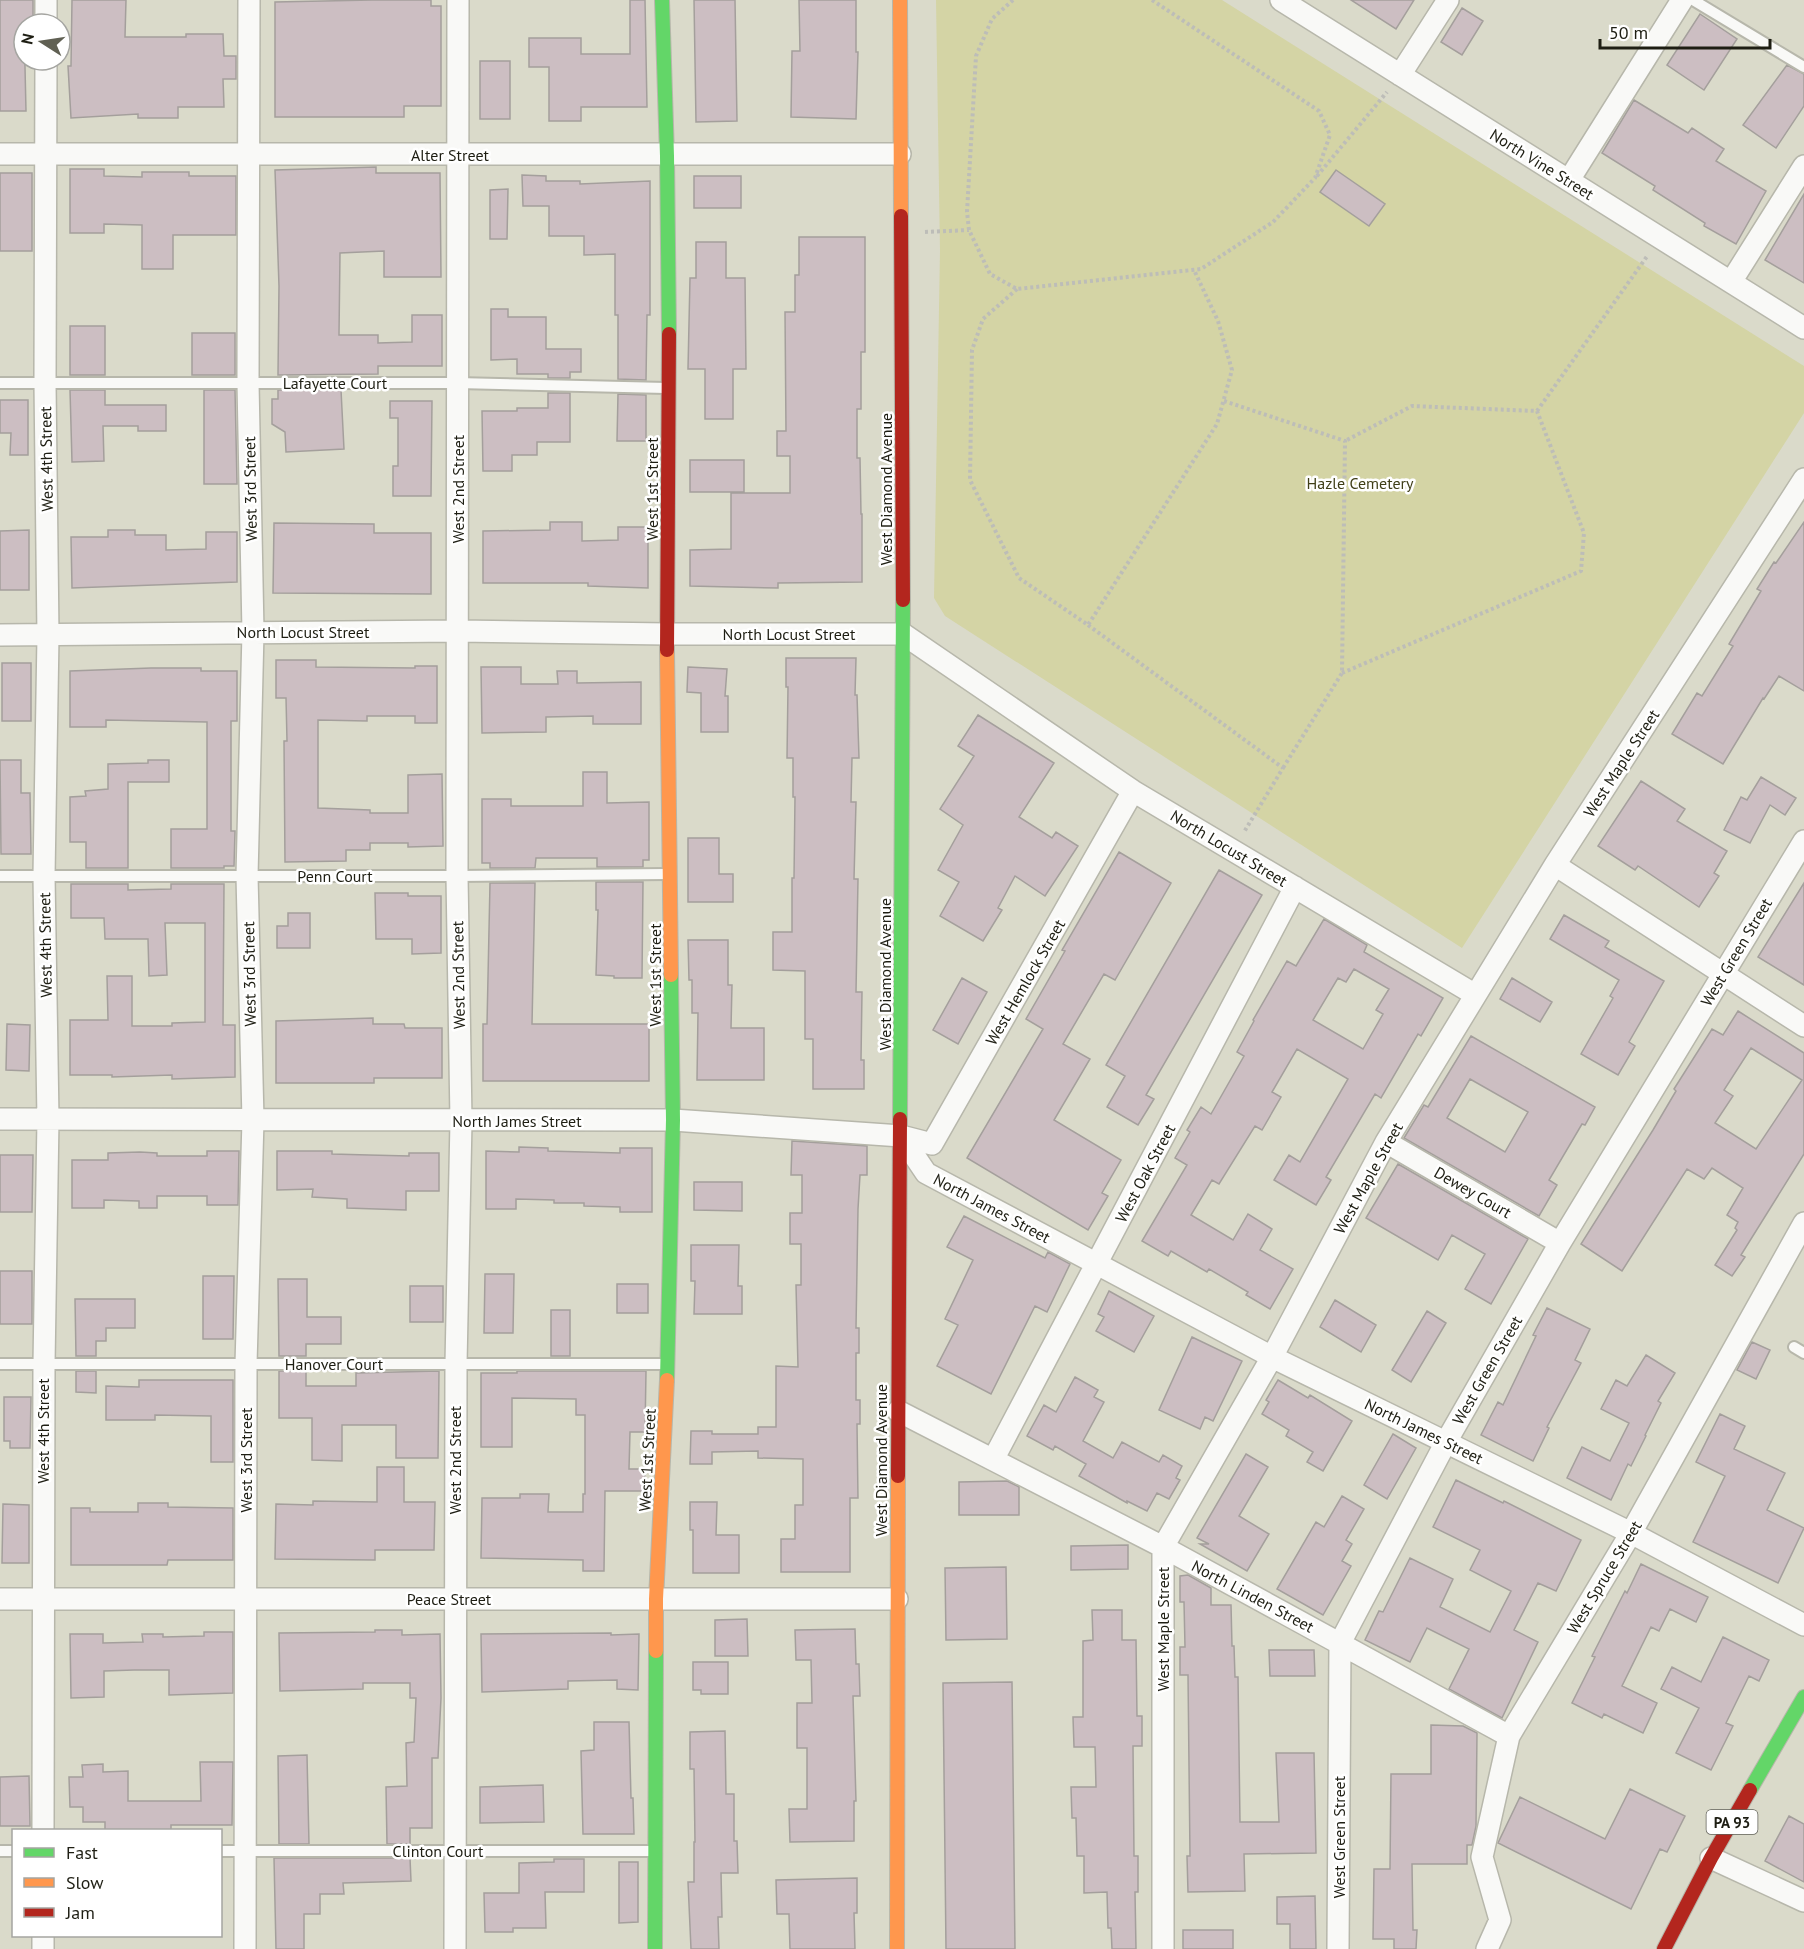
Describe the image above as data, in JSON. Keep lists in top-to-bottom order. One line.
{"streets":{"main road":["West 1st Street","West Diamond Avenue","PA 93"],"street":["Alter Street","North Vine Street","West 4th Street","West 3rd Street","West 2nd Street","North Locust Street","West Maple Street","West Green Street","West Hemlock Street","North James Street","West Oak Street","Dewey Court","West Spruce Street","North Linden Street","Peace Street"],"lane":["Lafayette Court","Penn Court","Hanover Court","Clinton Court"]},"crossings":[["Alter Street","West 4th Street"],["Alter Street","West 3rd Street"],["Alter Street","West 2nd Street"],["Alter Street","West 1st Street"],["Alter Street","West Diamond Avenue"],["Lafayette Court","West 4th Street"],["Lafayette Court","West 3rd Street"],["Lafayette Court","West 2nd Street"],["Lafayette Court","West 1st Street"],["West 4th Street","North Locust Street"],["West 4th Street","Penn Court"],["West 4th Street","North James Street"],["West 4th Street","Hanover Court"],["West 4th Street","Peace Street"],["West 3rd Street","North Locust Street"],["West 3rd Street","Penn Court"],["West 3rd Street","North James Street"],["West 3rd Street","Hanover Court"],["West 3rd Street","Peace Street"],["West 3rd Street","Clinton Court"],["West 2nd Street","North Locust Street"],["West 2nd Street","Penn Court"],["West 2nd Street","North James Street"],["West 2nd Street","Hanover Court"],["West 2nd Street","Peace Street"],["West 2nd Street","Clinton Court"],["West 1st Street","North Locust Street"],["West 1st Street","Penn Court"],["West 1st Street","North James Street"],["West 1st Street","Hanover Court"],["West 1st Street","Peace Street"],["West 1st Street","Clinton Court"],["West Diamond Avenue","North Locust Street"],["West Diamond Avenue","West Hemlock Street"],["West Diamond Avenue","North James Street"],["West Diamond Avenue","North Linden Street"],["West Diamond Avenue","Peace Street"],["North Locust Street","West Maple Street"],["North Locust Street","West Hemlock Street"],["North Locust Street","West Oak Street"],["West Maple Street","North James Street"],["West Maple Street","Dewey Court"],["West Maple Street","North Linden Street"],["West Green Street","North James Street"],["West Green Street","Dewey Court"],["West Green Street","North Linden Street"],["West Hemlock Street","North James Street"],["North James Street","West Oak Street"],["North James Street","West Spruce Street"],["West Oak Street","North Linden Street"],["West Spruce Street","North Linden Street"]],"parks":["Hazle Cemetery"],"legend":["Fast","Slow","Jam"],"scale_bar":"50 m","north":"left"}
